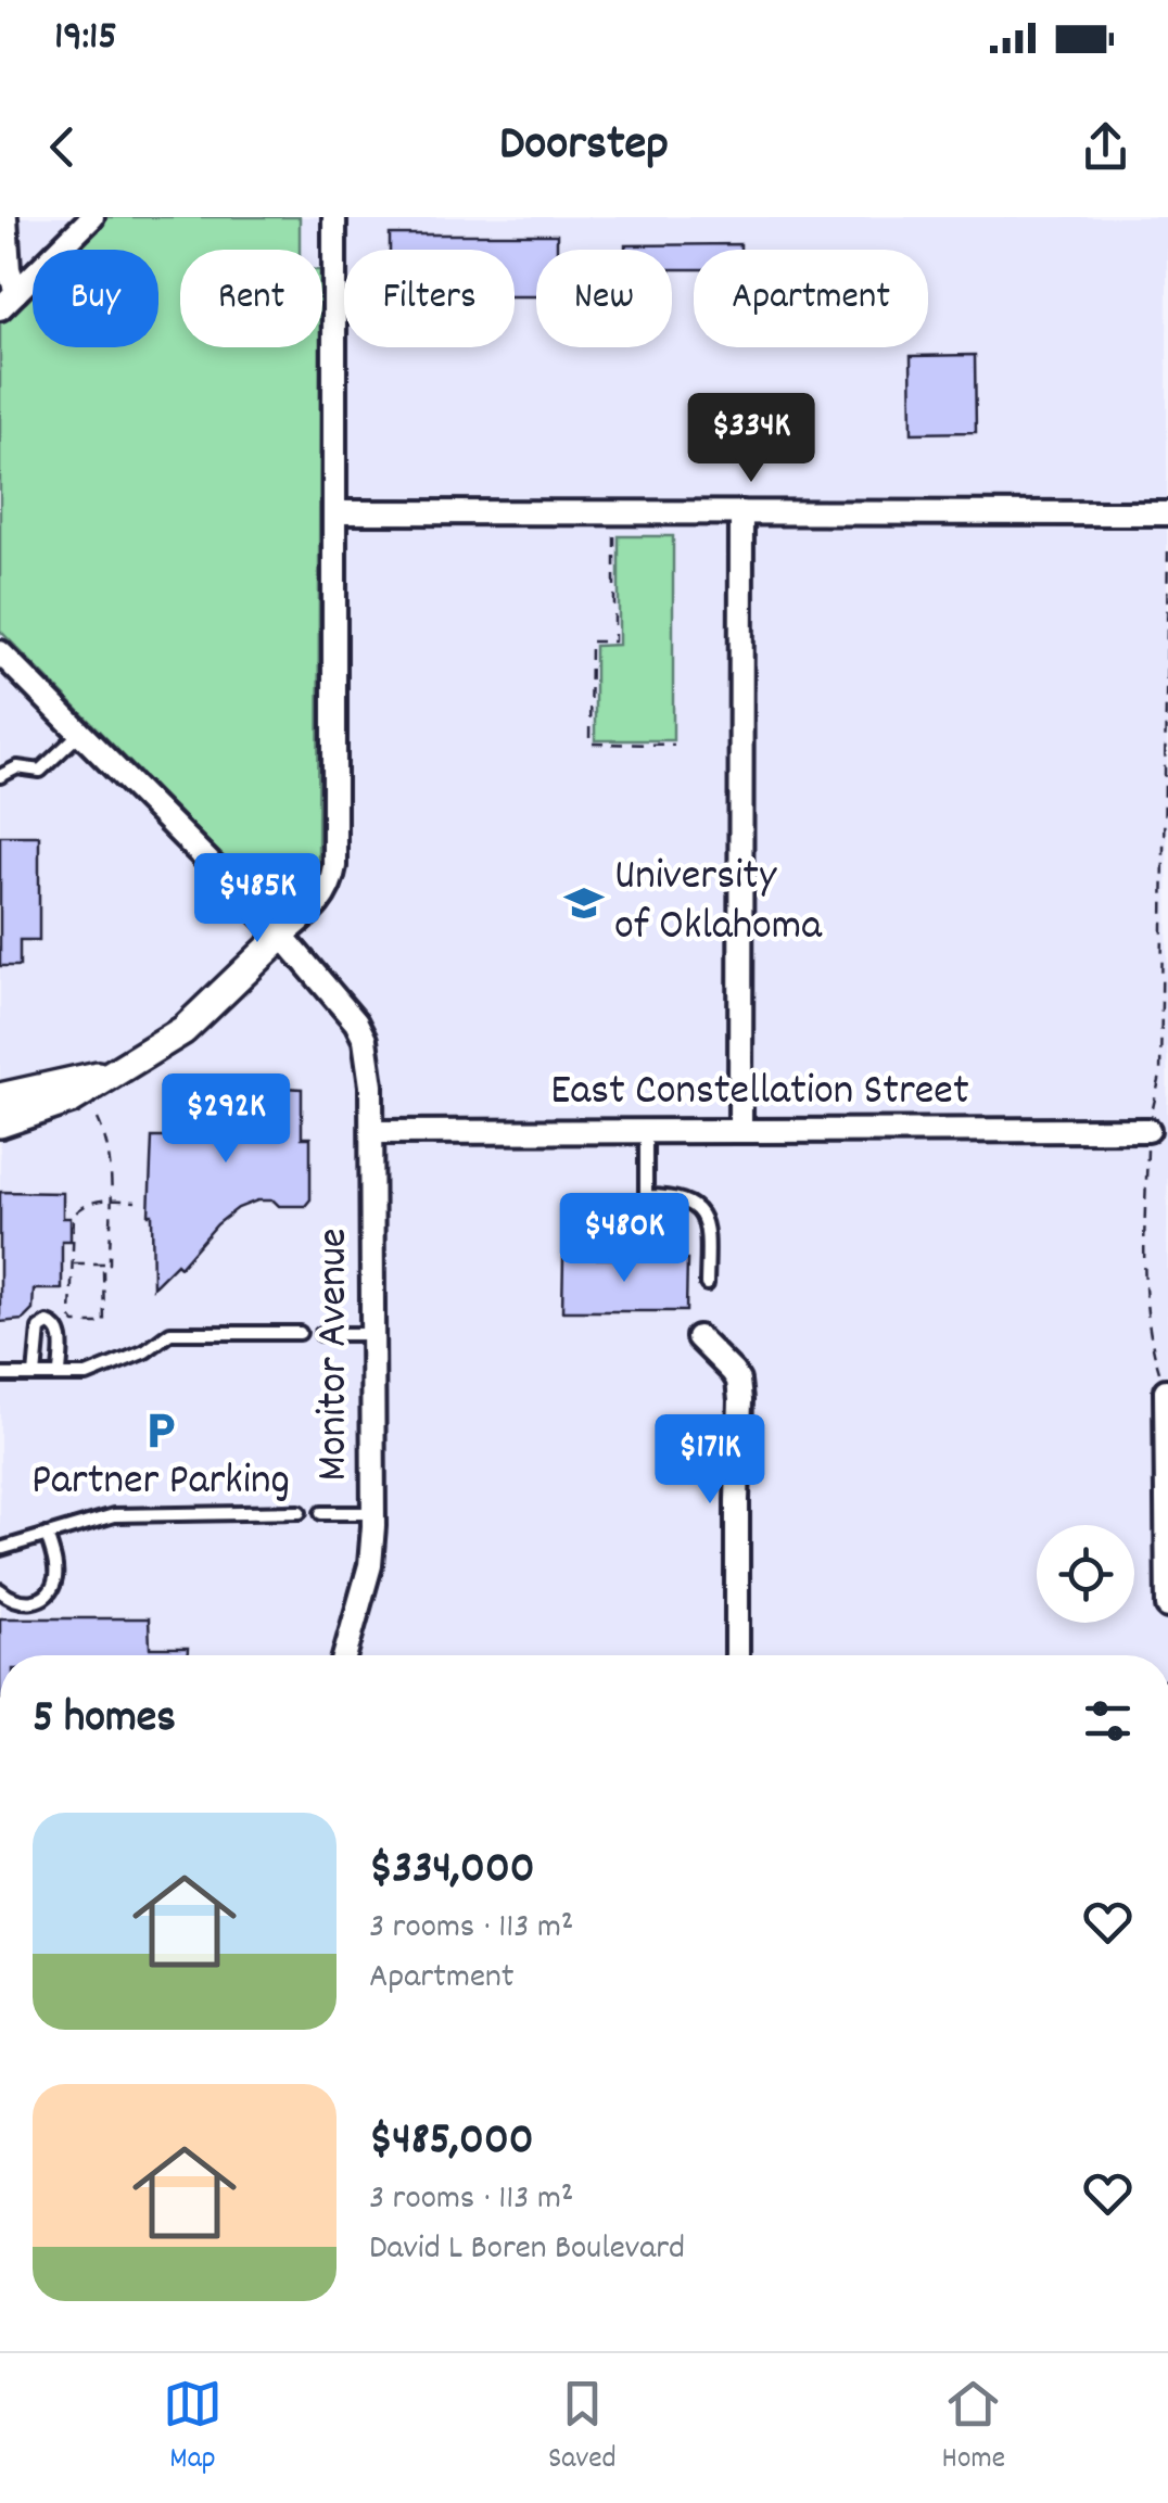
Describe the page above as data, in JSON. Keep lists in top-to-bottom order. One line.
{"streets":{"street":["East Constellation Street","Monitor Avenue"]},"crossings":[["East Constellation Street","Monitor Avenue"]],"places":{"school or university":["University of Oklahoma"],"parking":["Partner Parking"]},"page":{"status":"19:15","header":"Doorstep","chip":["Buy","Rent","Filters","New","Apartment"],"price":["$334K","$485K","$292K","$480K","$171K"],"heading":"5 homes","list":[{"name":"$334,000","note":"3 rooms · 113 m² · Apartment"},{"name":"$485,000","note":"3 rooms · 113 m² · David L Boren Boulevard"}],"tabs":["Map","Saved","Home"]}}
